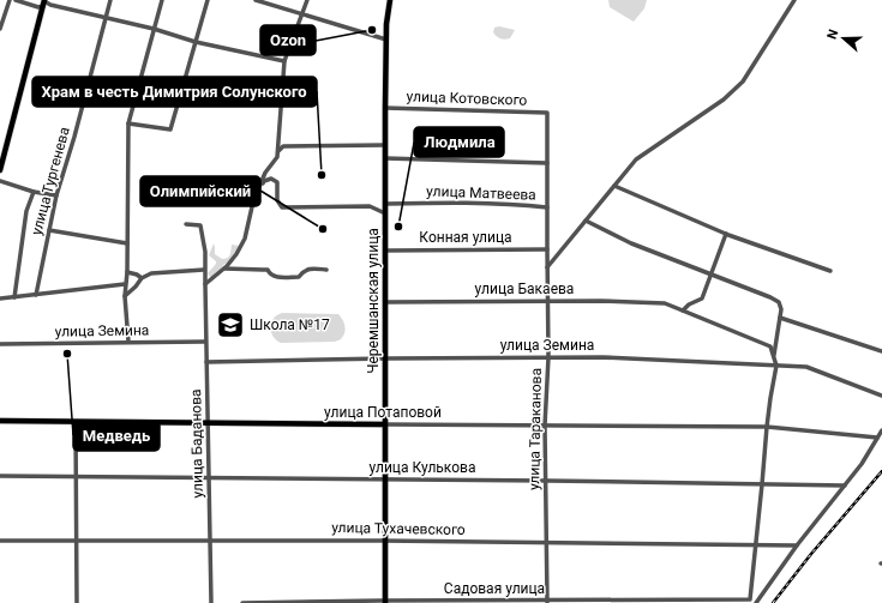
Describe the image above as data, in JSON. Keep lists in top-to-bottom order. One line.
{"streets":{"main road":["Черемшанская улица","улица Потаповой"],"street":["улица Котовского","улица Тургенева","улица Матвеева","Конная улица","улица Бакаева","улица Земина","улица Тараканова","улица Баданова","улица Кулькова","улица Тухачевского","Садовая улица"]},"crossings":[["улица Котовского","Черемшанская улица"],["улица Котовского","улица Тараканова"],["улица Матвеева","Черемшанская улица"],["улица Матвеева","улица Тараканова"],["Конная улица","Черемшанская улица"],["Конная улица","улица Тараканова"],["улица Бакаева","Черемшанская улица"],["улица Бакаева","улица Тараканова"],["Черемшанская улица","улица Земина"],["Черемшанская улица","улица Потаповой"],["Черемшанская улица","улица Кулькова"],["Черемшанская улица","улица Тухачевского"],["Черемшанская улица","Садовая улица"],["улица Земина","улица Тараканова"],["улица Земина","улица Баданова"],["улица Потаповой","улица Тараканова"],["улица Потаповой","улица Баданова"],["улица Тараканова","улица Кулькова"],["улица Тараканова","улица Тухачевского"],["улица Тараканова","Садовая улица"],["улица Баданова","улица Кулькова"],["улица Баданова","улица Тухачевского"]],"places":{"other":["Ozon","Храм в честь Димитрия Солунского","Людмила","Олимпийский","Медведь"],"school or university":["Школа №17"]},"north":"left"}
